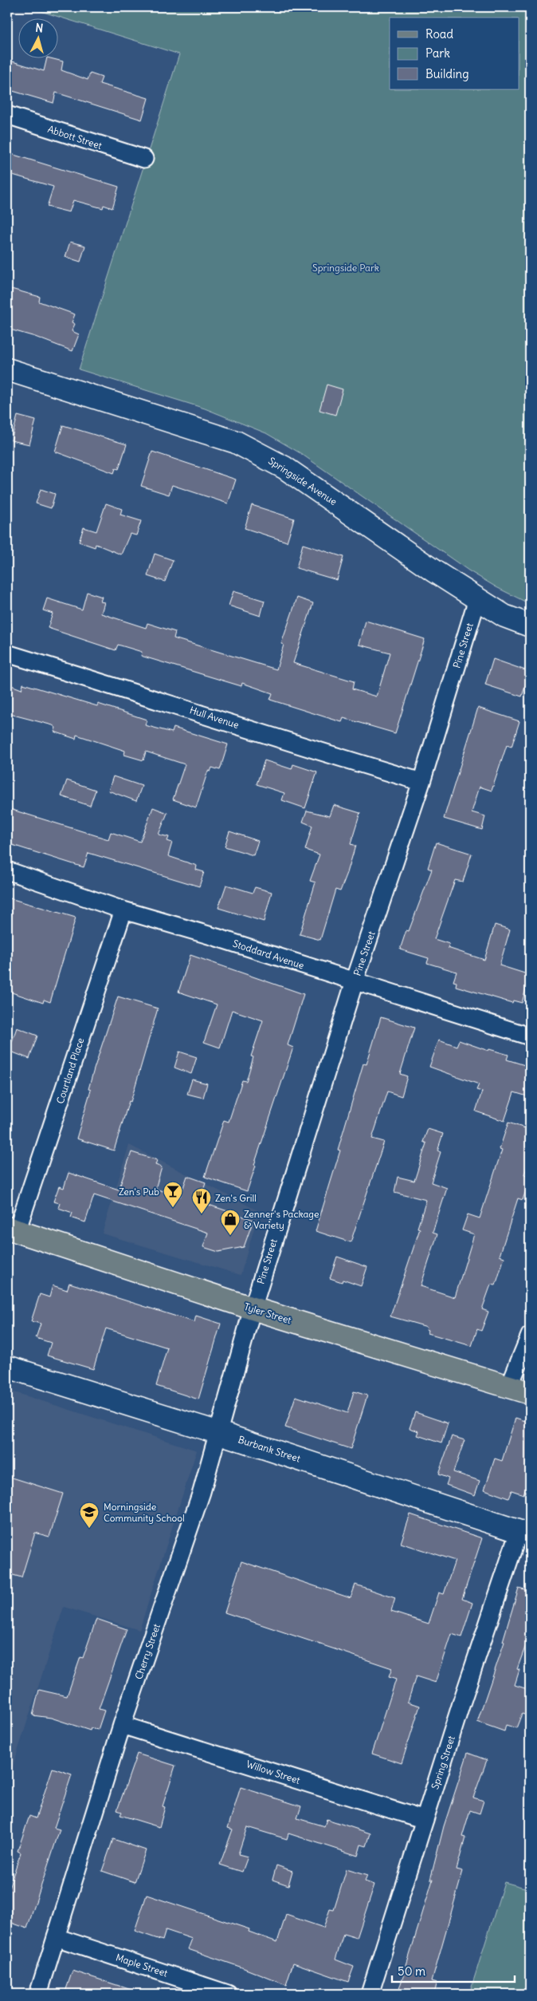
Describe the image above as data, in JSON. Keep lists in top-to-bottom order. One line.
{"streets":{"main road":["Tyler Street"],"street":["Abbott Street","Springside Avenue","Pine Street","Hull Avenue","Stoddard Avenue","Courtland Place","Burbank Street","Cherry Street","Spring Street","Willow Street","Maple Street"]},"crossings":[["Springside Avenue","Pine Street"],["Pine Street","Hull Avenue"],["Pine Street","Stoddard Avenue"],["Pine Street","Tyler Street"],["Pine Street","Cherry Street"],["Stoddard Avenue","Courtland Place"],["Courtland Place","Tyler Street"],["Tyler Street","Cherry Street"],["Burbank Street","Cherry Street"],["Burbank Street","Spring Street"],["Cherry Street","Willow Street"],["Cherry Street","Maple Street"],["Spring Street","Willow Street"]],"parks":["Springside Park"],"places":{"bar":["Zen's Pub"],"restaurant":["Zen's Grill"],"shop":["Zenner's Package & Variety"],"school or university":["Morningside Community School"]},"legend":["Road","Park","Building"],"scale_bar":"50 m","north":"top"}
